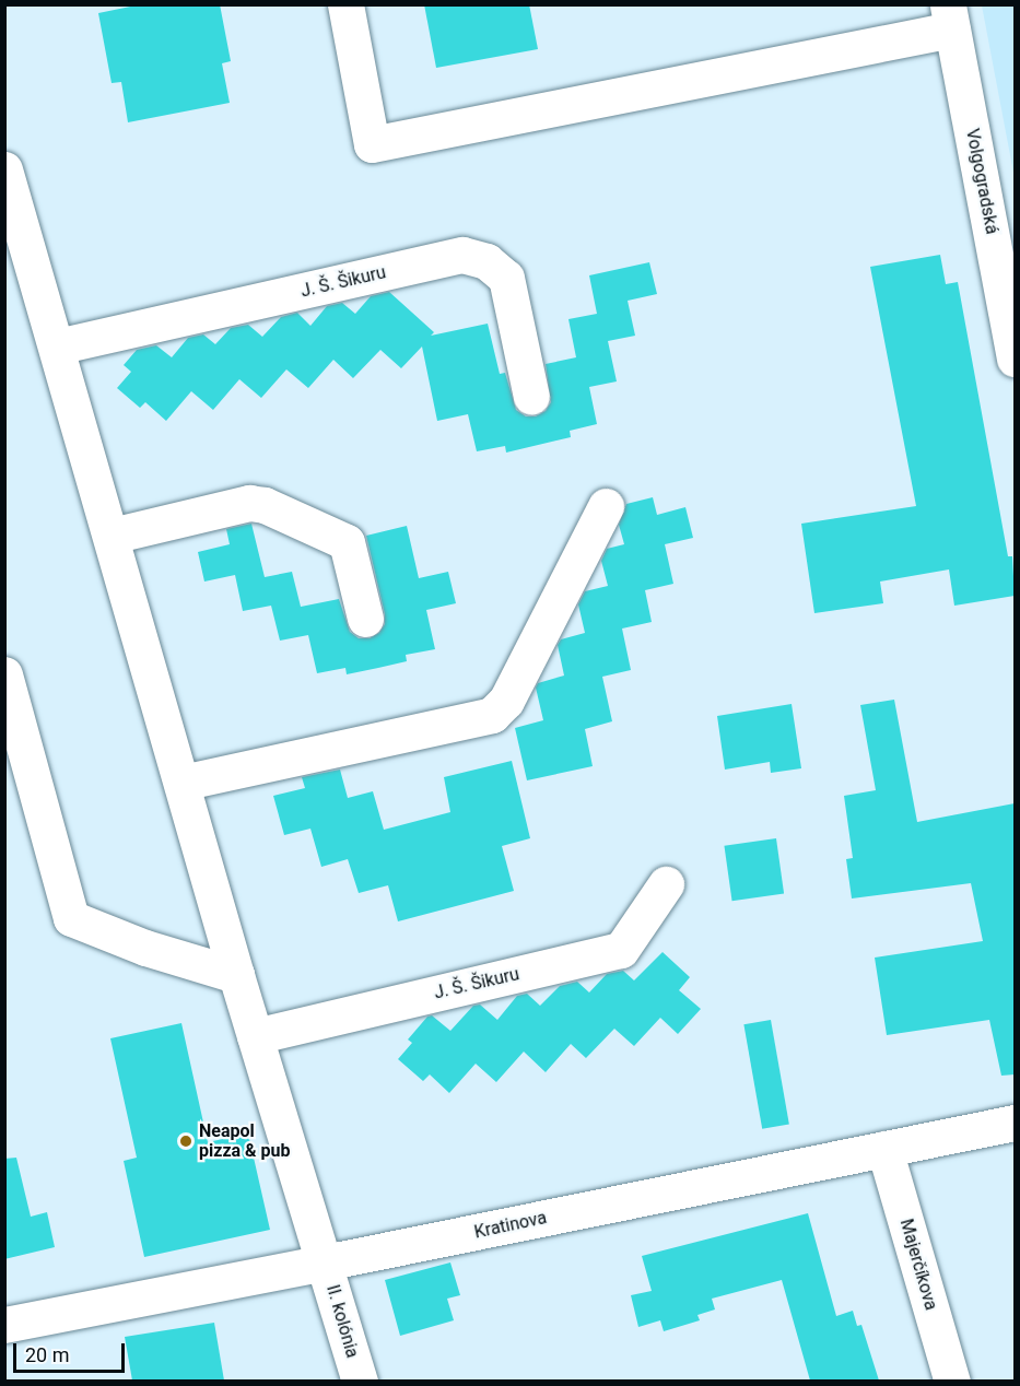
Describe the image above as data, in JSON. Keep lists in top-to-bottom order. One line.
{"streets":{"street":["Volgogradská","J. Š. Šikuru","Kratinova","Majerčíkova","II. kolónia"]},"crossings":[["Kratinova","Majerčíkova"],["Kratinova","II. kolónia"]],"places":["Neapol pizza & pub"],"scale_bar":"20 m"}
